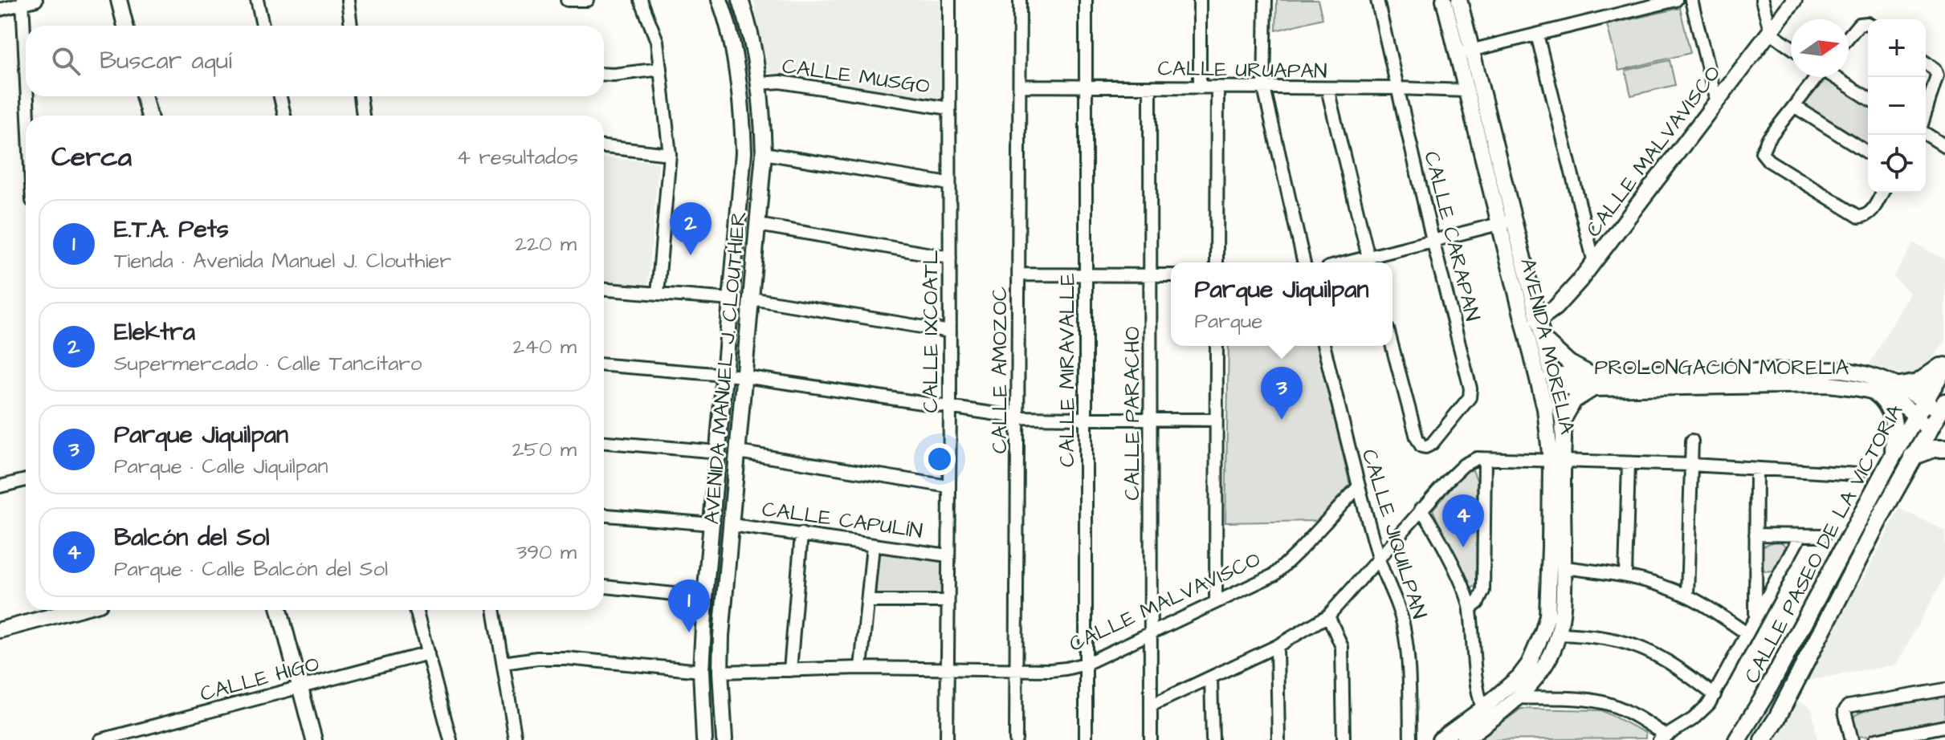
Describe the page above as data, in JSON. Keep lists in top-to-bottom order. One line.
{"streets":{"main road":["CALLE MALVAVISCO","AVENIDA MORELIA","PROLONGACIÓN MORELIA","AVENIDA MANUEL J. CLOUTHIER","CALLE PASEO DE LA VICTORIA"],"street":["CALLE URUAPAN","CALLE MUSGO","CALLE CARAPAN","CALLE IXCOATL","CALLE AMOZOC","CALLE MIRAVALLE","CALLE PARACHO","CALLE CAPULÍN","CALLE JIQUILPAN","CALLE HIGO"]},"crossings":[["CALLE URUAPAN","CALLE CARAPAN"],["CALLE URUAPAN","AVENIDA MORELIA"],["CALLE URUAPAN","CALLE AMOZOC"],["CALLE URUAPAN","CALLE MIRAVALLE"],["CALLE URUAPAN","CALLE PARACHO"],["CALLE MUSGO","CALLE IXCOATL"],["CALLE MUSGO","AVENIDA MANUEL J. CLOUTHIER"],["CALLE MALVAVISCO","CALLE IXCOATL"],["CALLE MALVAVISCO","AVENIDA MORELIA"],["CALLE MALVAVISCO","AVENIDA MANUEL J. CLOUTHIER"],["CALLE MALVAVISCO","CALLE AMOZOC"],["CALLE MALVAVISCO","CALLE MIRAVALLE"],["CALLE MALVAVISCO","CALLE PARACHO"],["CALLE MALVAVISCO","CALLE JIQUILPAN"],["CALLE IXCOATL","CALLE CAPULÍN"],["AVENIDA MORELIA","PROLONGACIÓN MORELIA"],["PROLONGACIÓN MORELIA","CALLE PASEO DE LA VICTORIA"],["AVENIDA MANUEL J. CLOUTHIER","CALLE CAPULÍN"]],"north":"right","page":{"map_buttons":["+","−"],"search":"Buscar aquí","heading":["Cerca","4 resultados"],"list":[{"mark":"1","name":"E.T.A. Pets","note":"Tienda · Avenida Manuel J. Clouthier","value":"220 m"},{"mark":"2","name":"Elektra","note":"Supermercado · Calle Tancítaro","value":"240 m"},{"mark":"3","name":"Parque Jiquilpan","note":"Parque · Calle Jiquilpan","value":"250 m"},{"mark":"4","name":"Balcón del Sol","note":"Parque · Calle Balcón del Sol","value":"390 m"}],"pins":["2","3","4","1"],"popup":["Parque Jiquilpan","Parque"]}}
